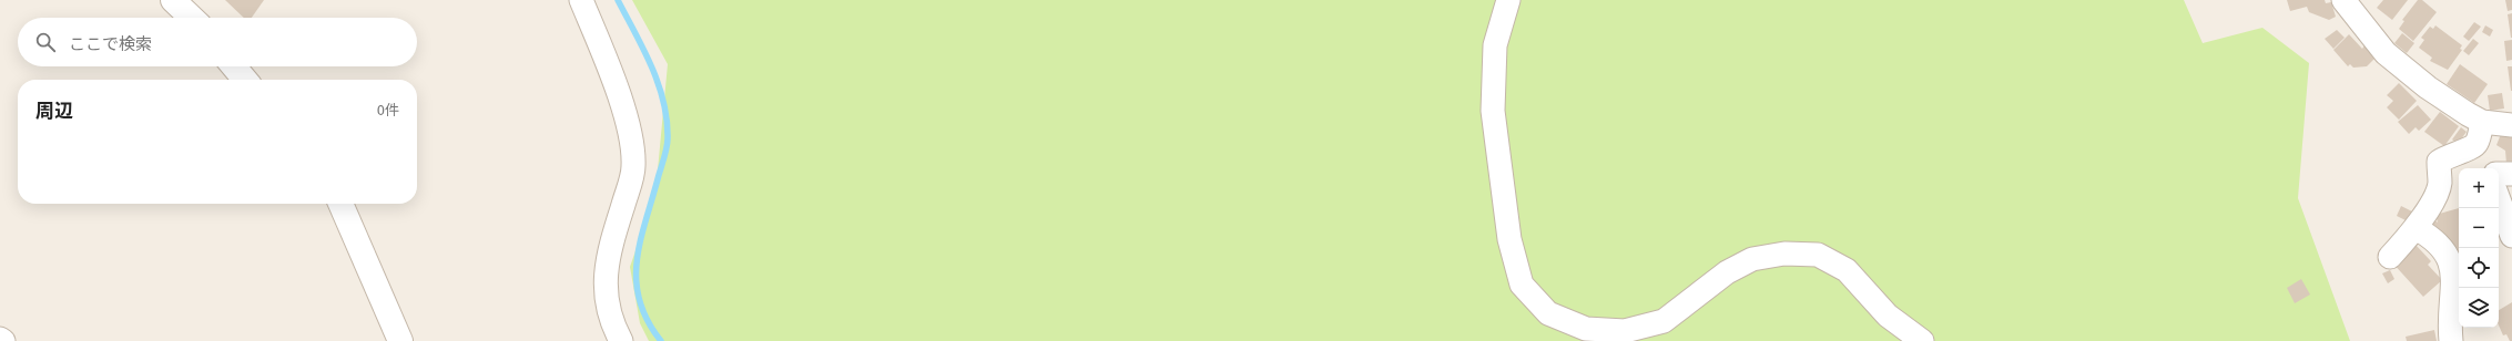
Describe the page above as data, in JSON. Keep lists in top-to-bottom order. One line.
{"page":{"search":"ここで検索","heading":["周辺","0件"],"map_buttons":["+","−"]}}
